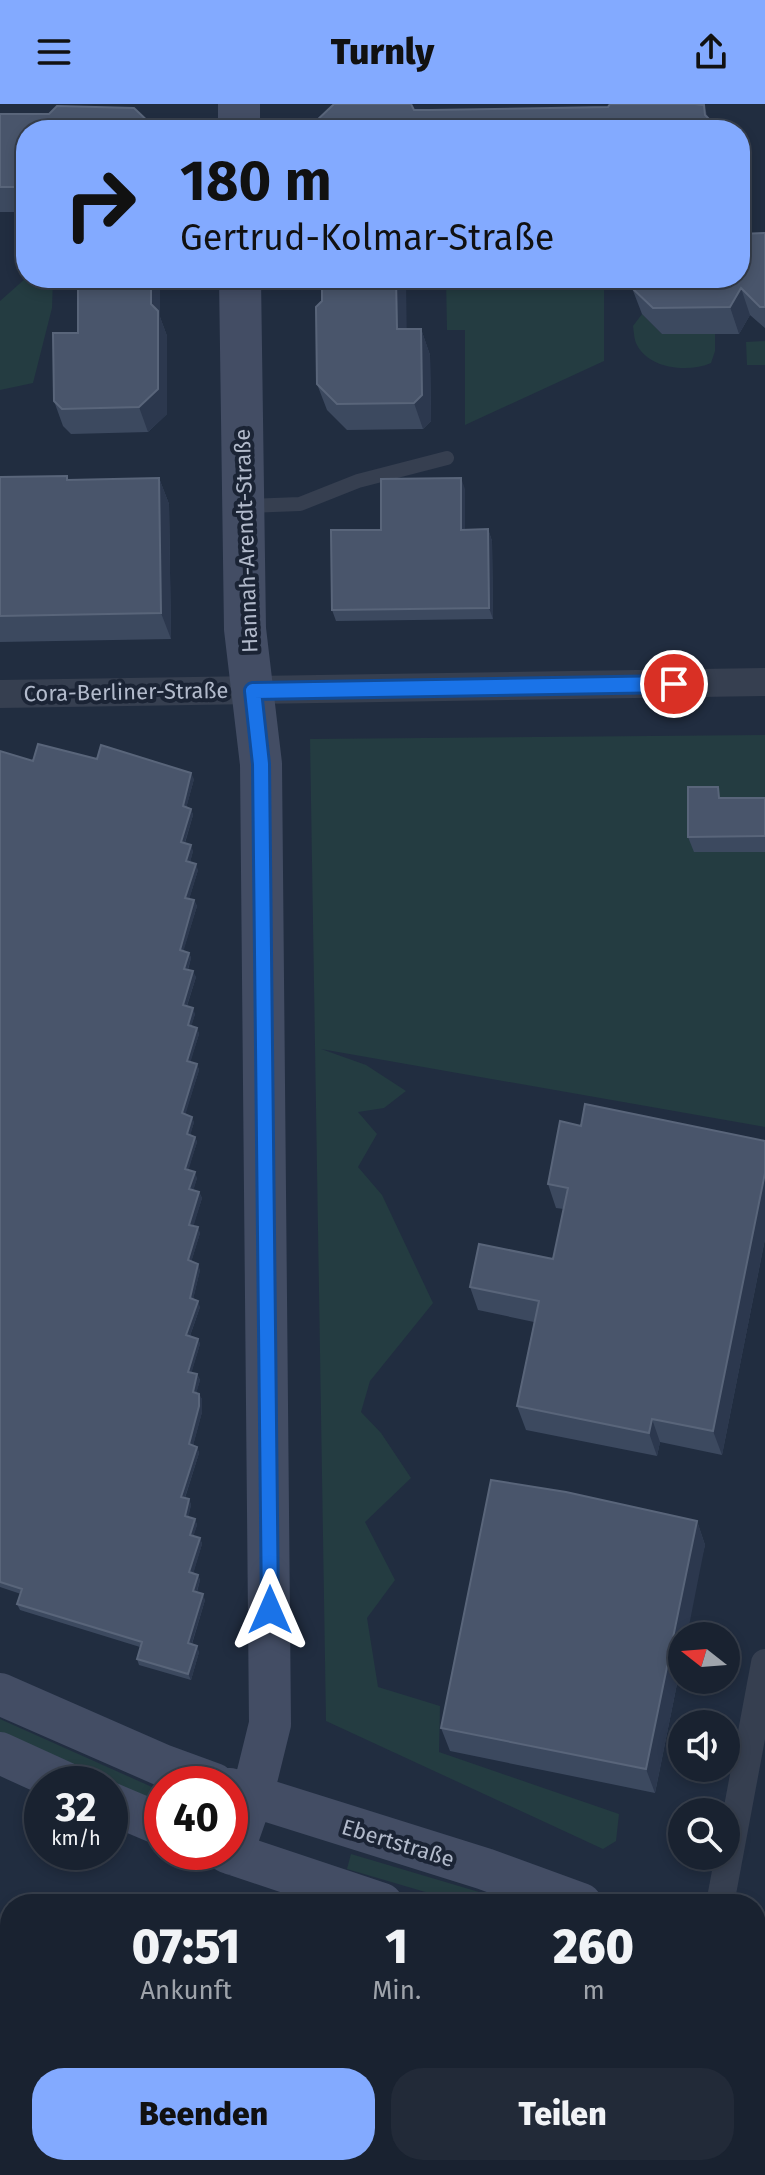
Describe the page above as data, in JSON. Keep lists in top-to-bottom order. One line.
{"streets":{"street":["Hannah-Arendt-Straße","Cora-Berliner-Straße","Ebertstraße"]},"crossings":[["Hannah-Arendt-Straße","Cora-Berliner-Straße"]],"north":"left","page":{"header":"Turnly","turn":["180 m","Gertrud-Kolmar-Straße"],"speed":"32 km/h","limit":"40","eta":["07:51","Ankunft","1","Min.","260","m"],"buttons":["Beenden","Teilen"]}}
